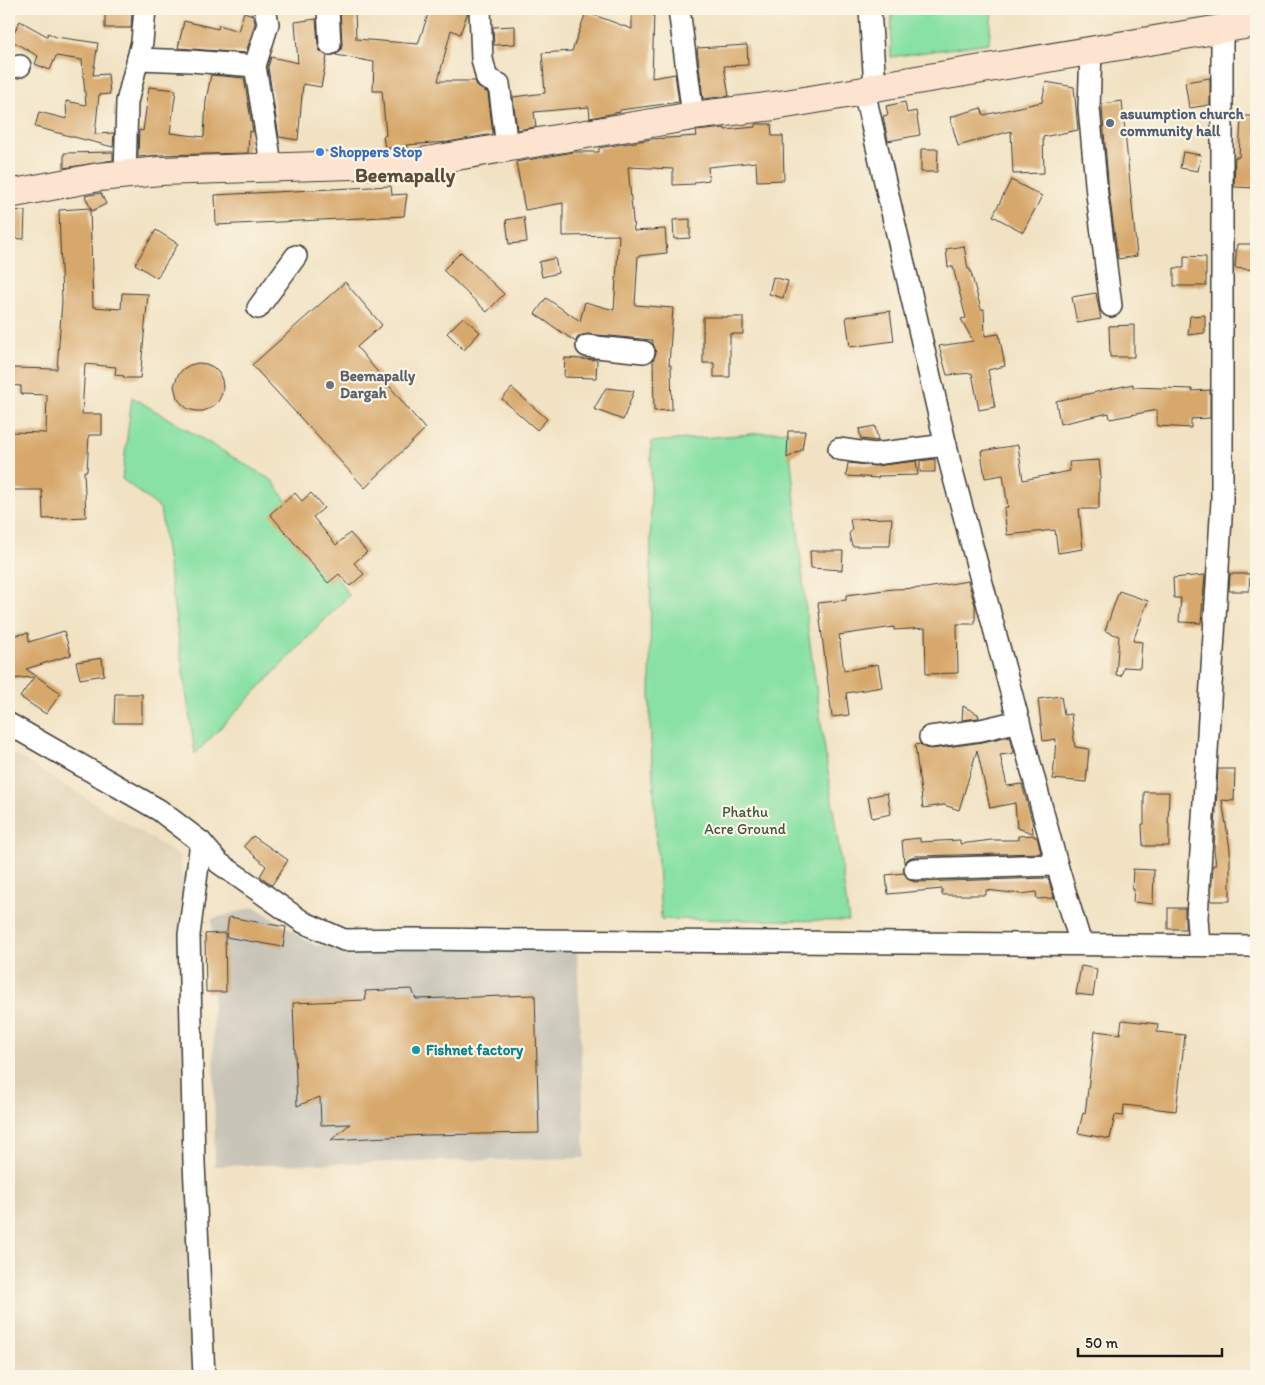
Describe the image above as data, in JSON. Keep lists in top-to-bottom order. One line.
{"districts":["Beemapally"],"parks":["Phathu Acre Ground"],"places":["asuumption church community hall","Shoppers Stop","Beemapally Dargah","Fishnet factory"],"scale_bar":"50 m"}
